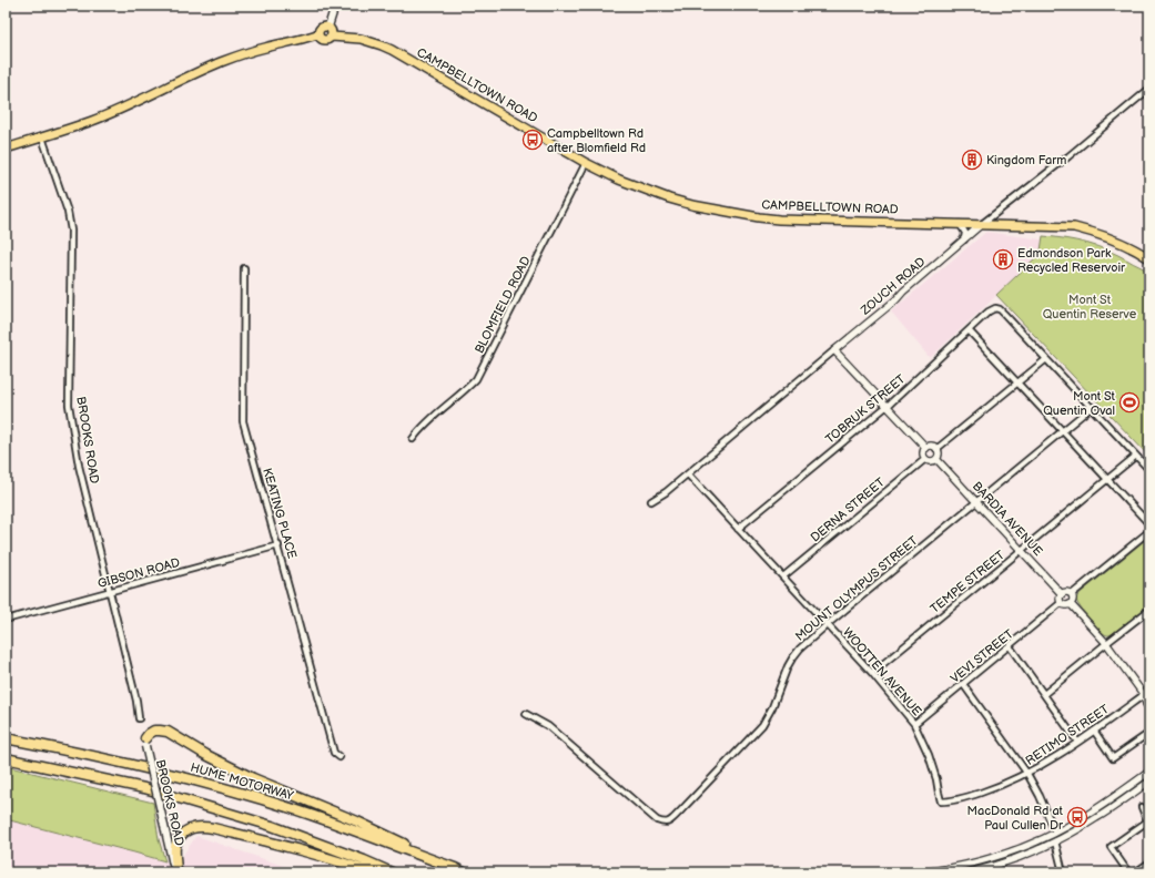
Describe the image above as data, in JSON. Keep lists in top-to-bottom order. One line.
{"streets":{"highway":["HUME MOTORWAY"],"main road":["CAMPBELLTOWN ROAD","BROOKS ROAD"],"street":["ZOUCH ROAD","BLOMFIELD ROAD","TOBRUK STREET","DERNA STREET","KEATING PLACE","BARDIA AVENUE","GIBSON ROAD","TEMPE STREET","MOUNT OLYMPUS STREET","VEVI STREET","WOOTTEN AVENUE","RETIMO STREET"]},"crossings":[["CAMPBELLTOWN ROAD","ZOUCH ROAD"],["CAMPBELLTOWN ROAD","BLOMFIELD ROAD"],["ZOUCH ROAD","WOOTTEN AVENUE"],["TOBRUK STREET","WOOTTEN AVENUE"],["BROOKS ROAD","GIBSON ROAD"],["DERNA STREET","BARDIA AVENUE"],["DERNA STREET","WOOTTEN AVENUE"],["KEATING PLACE","GIBSON ROAD"],["BARDIA AVENUE","TEMPE STREET"],["BARDIA AVENUE","MOUNT OLYMPUS STREET"],["BARDIA AVENUE","VEVI STREET"],["TEMPE STREET","WOOTTEN AVENUE"],["MOUNT OLYMPUS STREET","WOOTTEN AVENUE"],["VEVI STREET","WOOTTEN AVENUE"],["WOOTTEN AVENUE","RETIMO STREET"]],"parks":["Mont St Quentin Reserve"],"places":{"bus stop":["Campbelltown Rd after Blomfield Rd","MacDonald Rd at Paul Cullen Dr"],"building":["Kingdom Farm","Edmondson Park Recycled Reservoir"],"sports":["Mont St Quentin Oval"]}}
